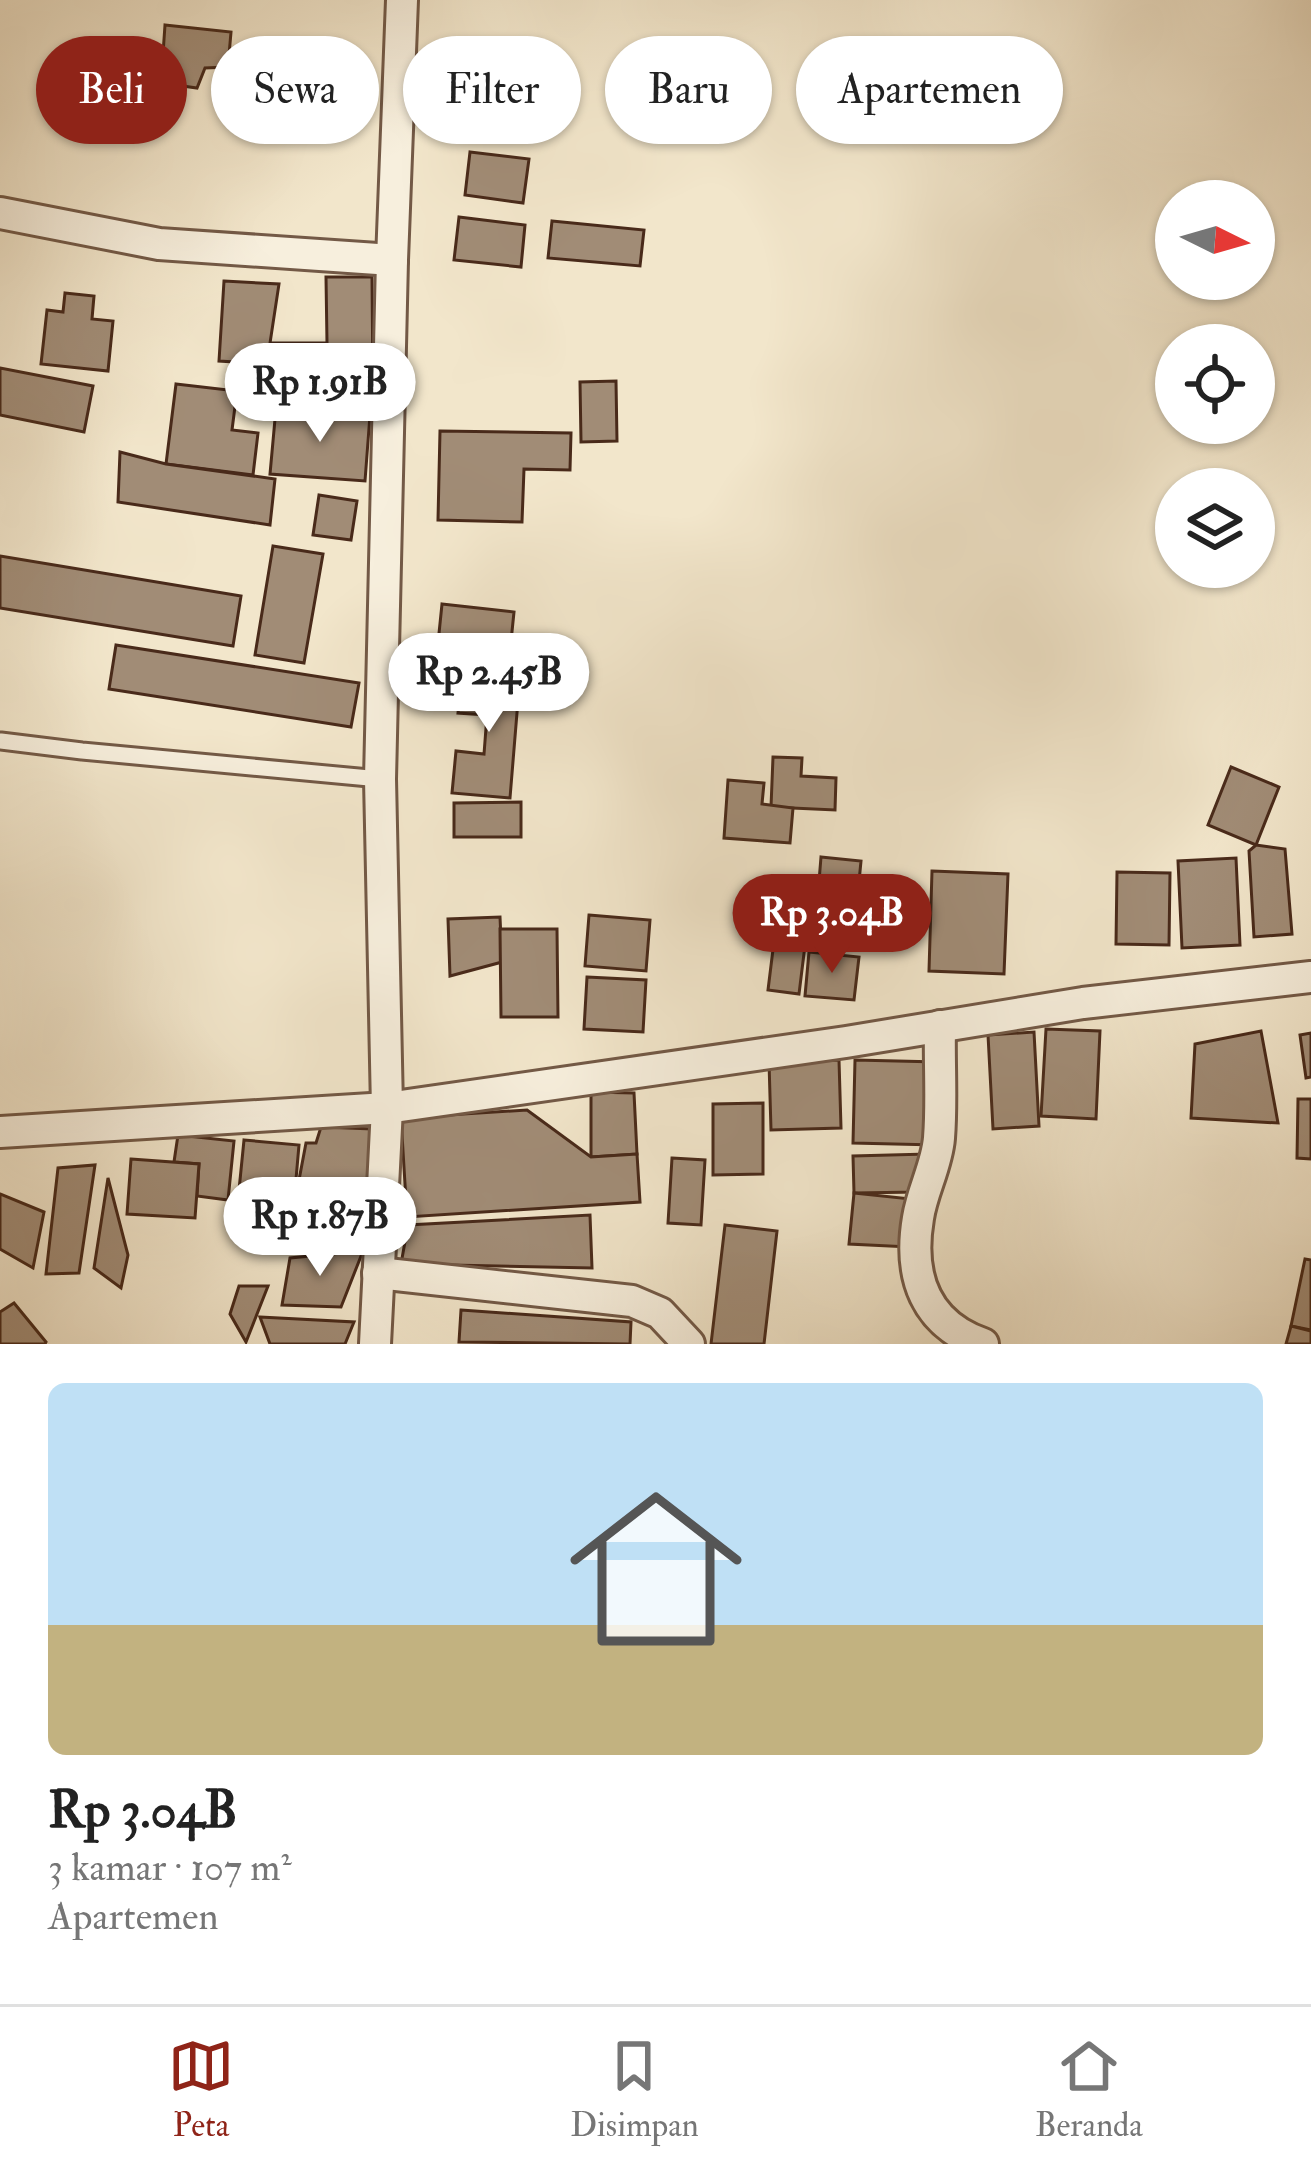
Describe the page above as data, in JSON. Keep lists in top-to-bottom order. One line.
{"north":"right","page":{"chip":["Beli","Sewa","Filter","Baru","Apartemen"],"price":["Rp 1.91B","Rp 2.45B","Rp 3.04B","Rp 1.87B"],"list":[{"name":"Rp 3.04B","note":"3 kamar · 107 m² · Apartemen"}],"tabs":["Peta","Disimpan","Beranda"]}}
